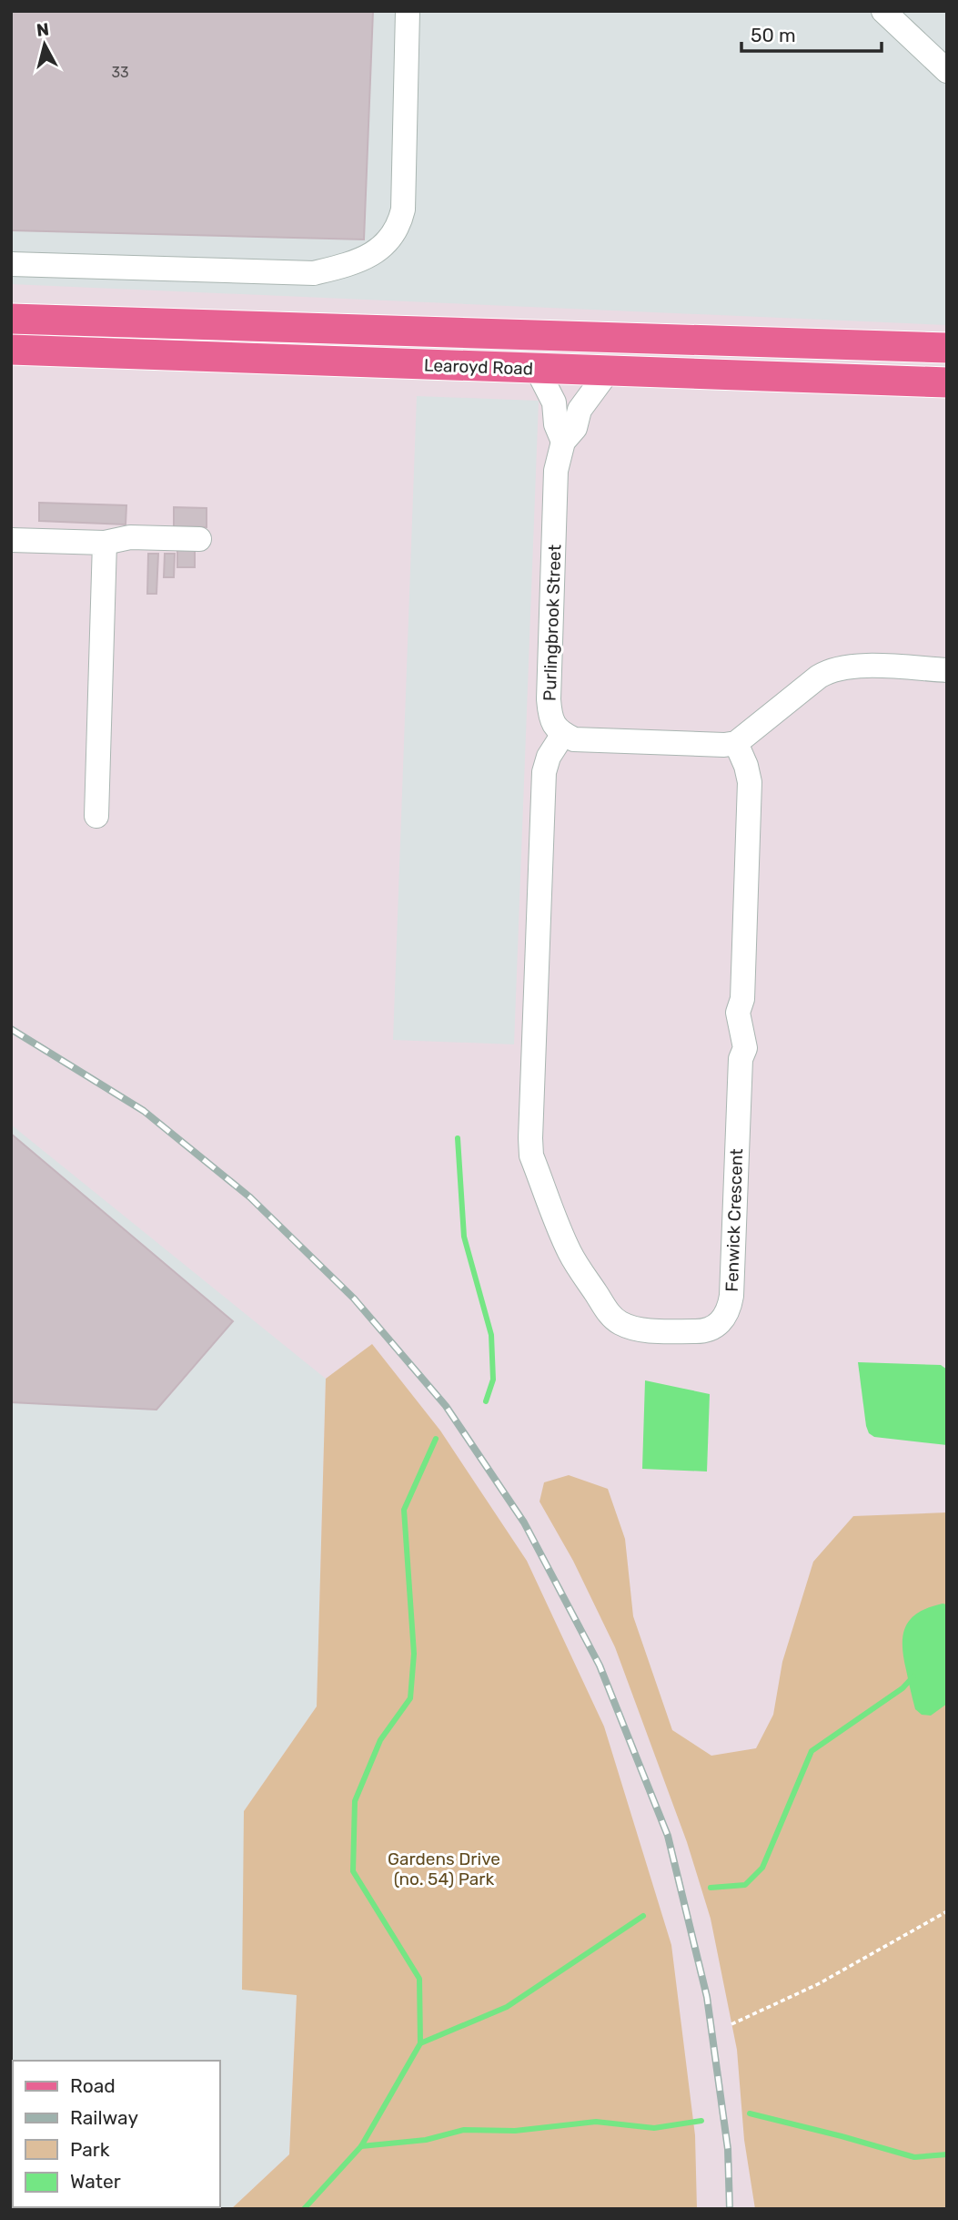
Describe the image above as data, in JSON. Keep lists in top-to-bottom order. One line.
{"streets":{"main road":["Learoyd Road"],"street":["Purlingbrook Street","Fenwick Crescent"]},"crossings":[["Learoyd Road","Purlingbrook Street"],["Purlingbrook Street","Fenwick Crescent"]],"parks":["Gardens Drive (no. 54) Park"],"house_numbers":["33"],"legend":["Road","Railway","Park","Water"],"scale_bar":"50 m","north":"top"}
